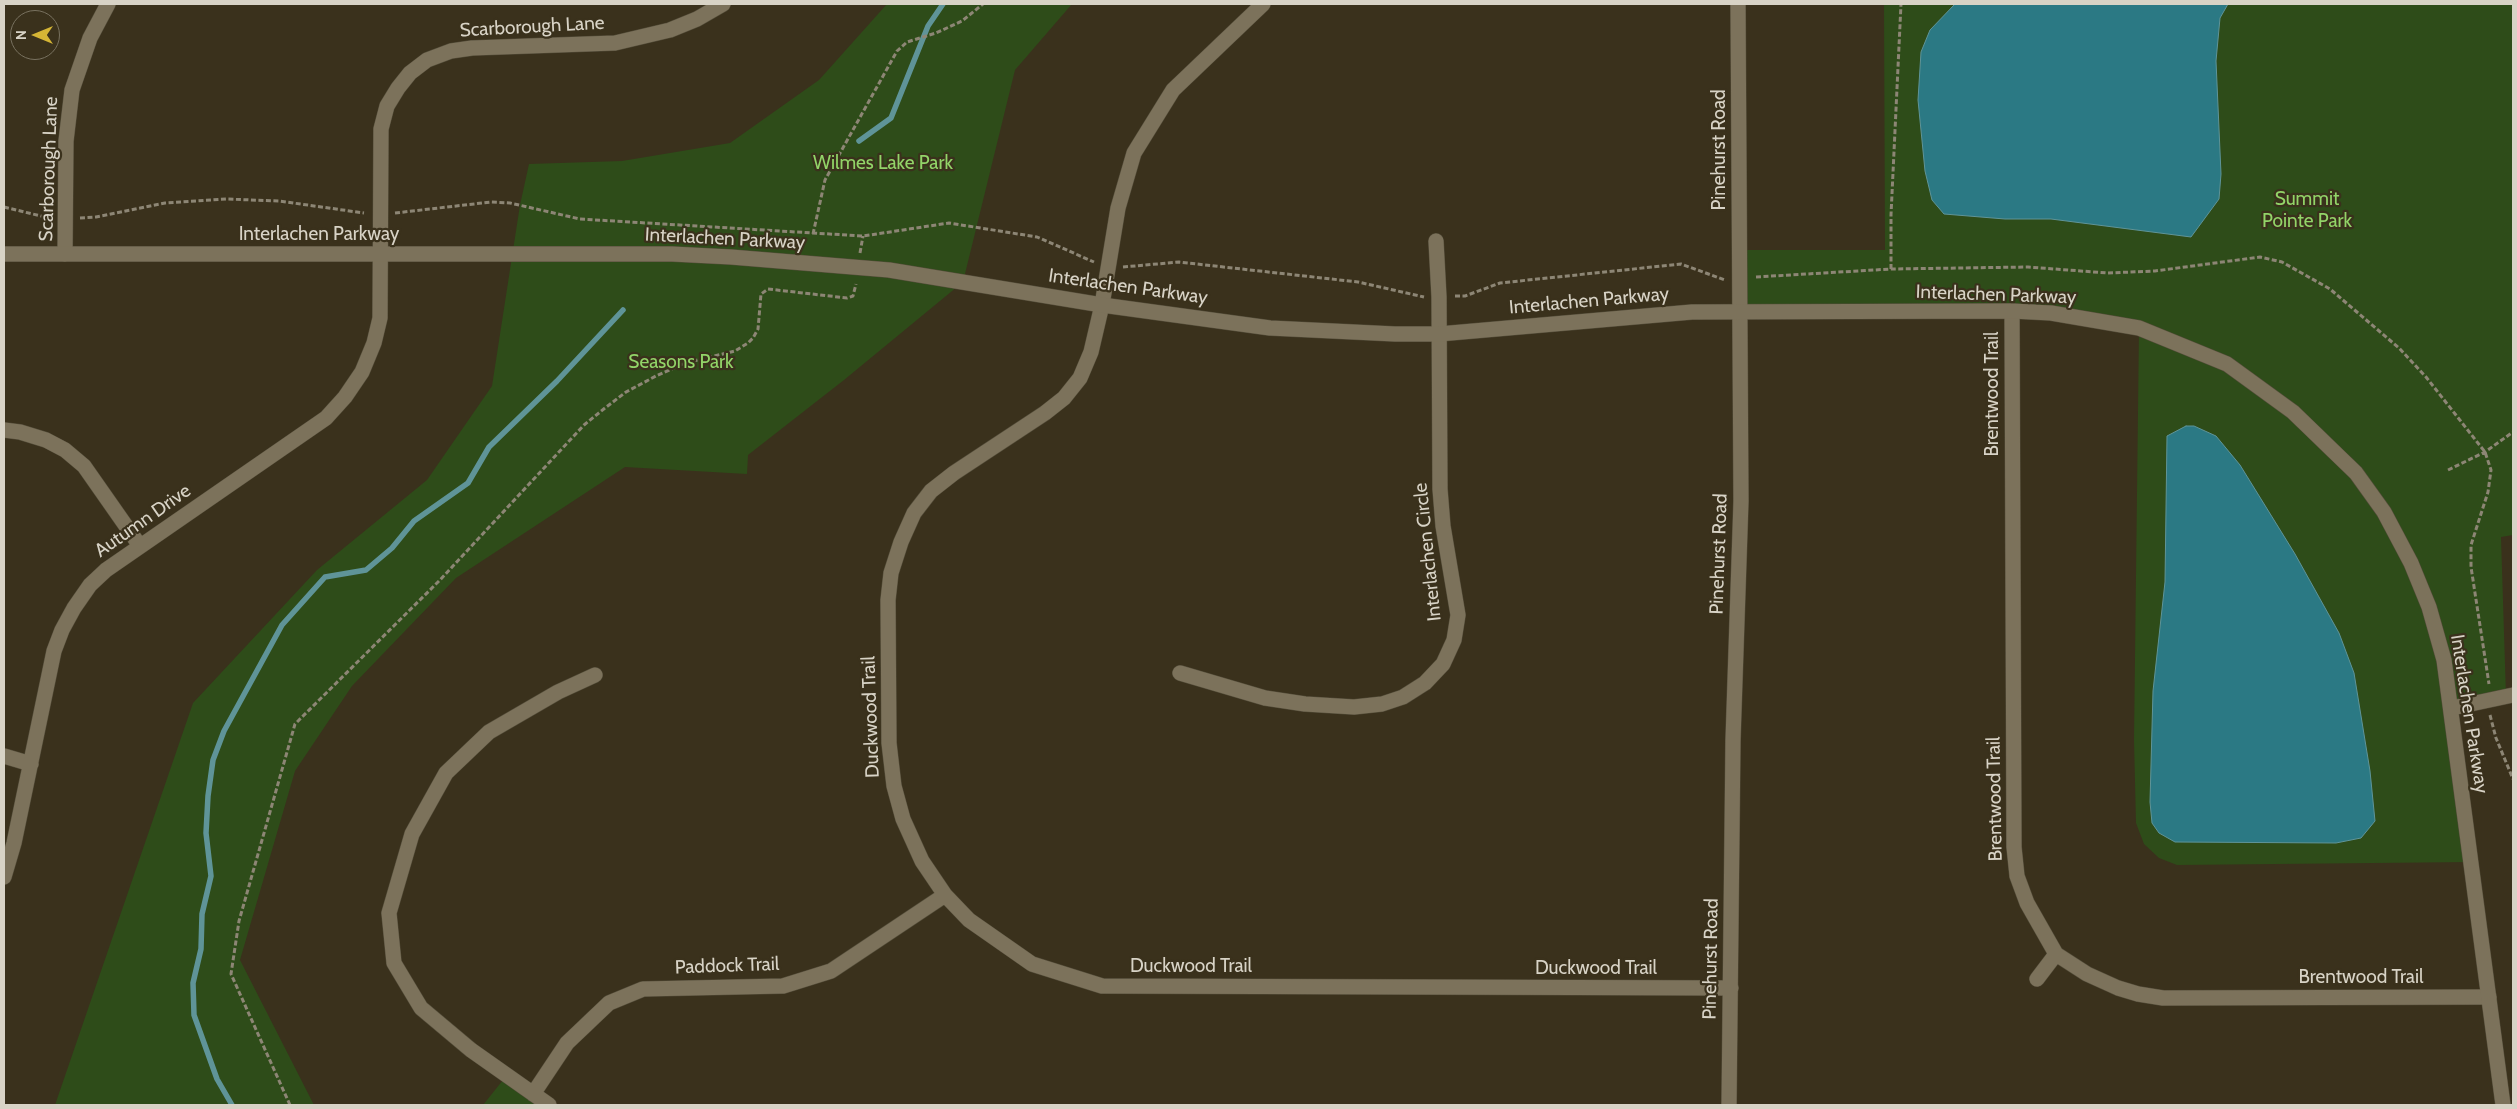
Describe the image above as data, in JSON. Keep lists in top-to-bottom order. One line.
{"streets":{"street":["Scarborough Lane","Pinehurst Road","Interlachen Parkway","Brentwood Trail","Autumn Drive","Interlachen Circle","Duckwood Trail","Paddock Trail"]},"crossings":[["Scarborough Lane","Interlachen Parkway"],["Scarborough Lane","Autumn Drive"],["Pinehurst Road","Interlachen Parkway"],["Pinehurst Road","Duckwood Trail"],["Interlachen Parkway","Brentwood Trail"],["Interlachen Parkway","Autumn Drive"],["Interlachen Parkway","Interlachen Circle"],["Interlachen Parkway","Duckwood Trail"],["Duckwood Trail","Paddock Trail"]],"parks":["Wilmes Lake Park","Summit Pointe Park","Seasons Park"],"north":"left"}
